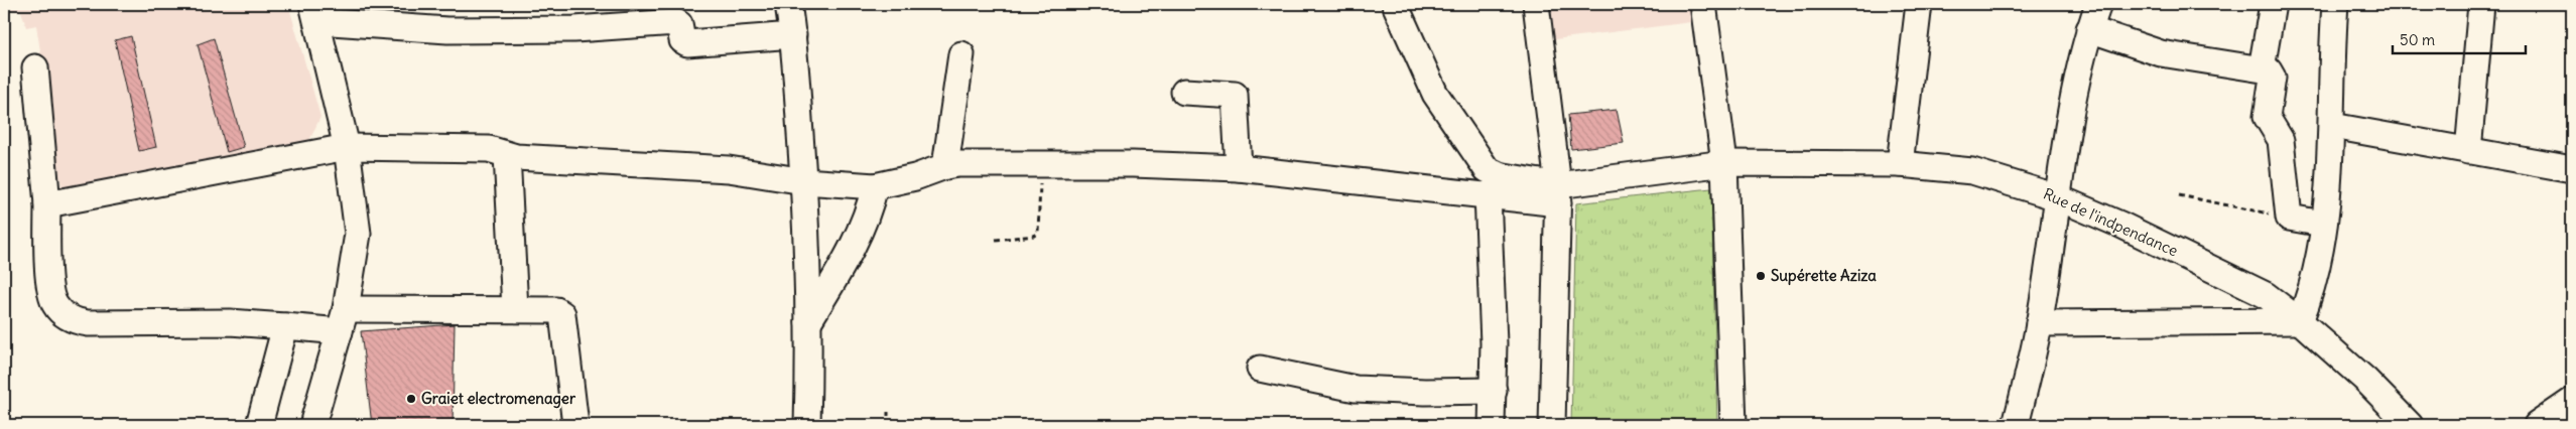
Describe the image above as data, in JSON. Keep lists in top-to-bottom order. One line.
{"streets":{"street":["Rue de l'indpendance"]},"places":["Supérette Aziza","Graiet electromenager"],"scale_bar":"50 m"}
